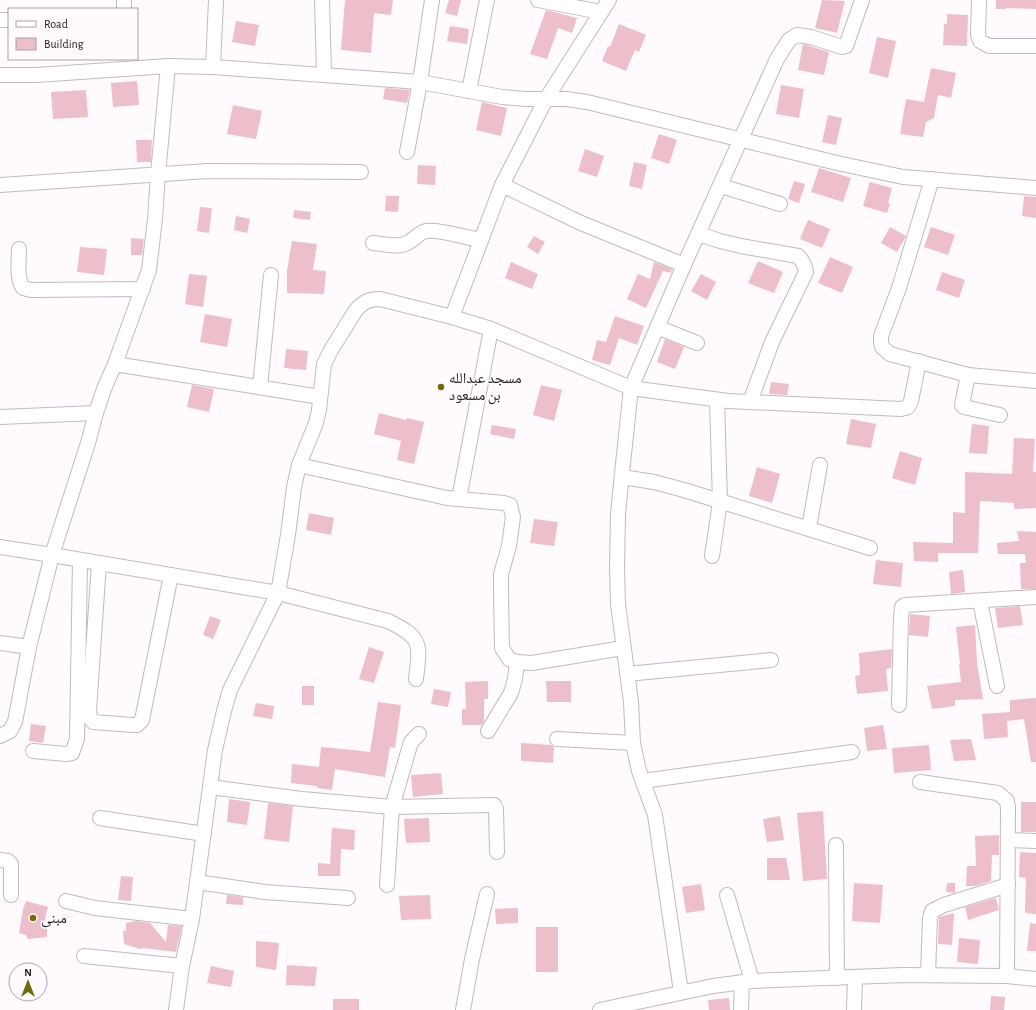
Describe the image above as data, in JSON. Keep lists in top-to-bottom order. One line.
{"places":["مسجد عبدالله بن مسعود","مبنى"],"legend":["Road","Building"],"north":"top"}
